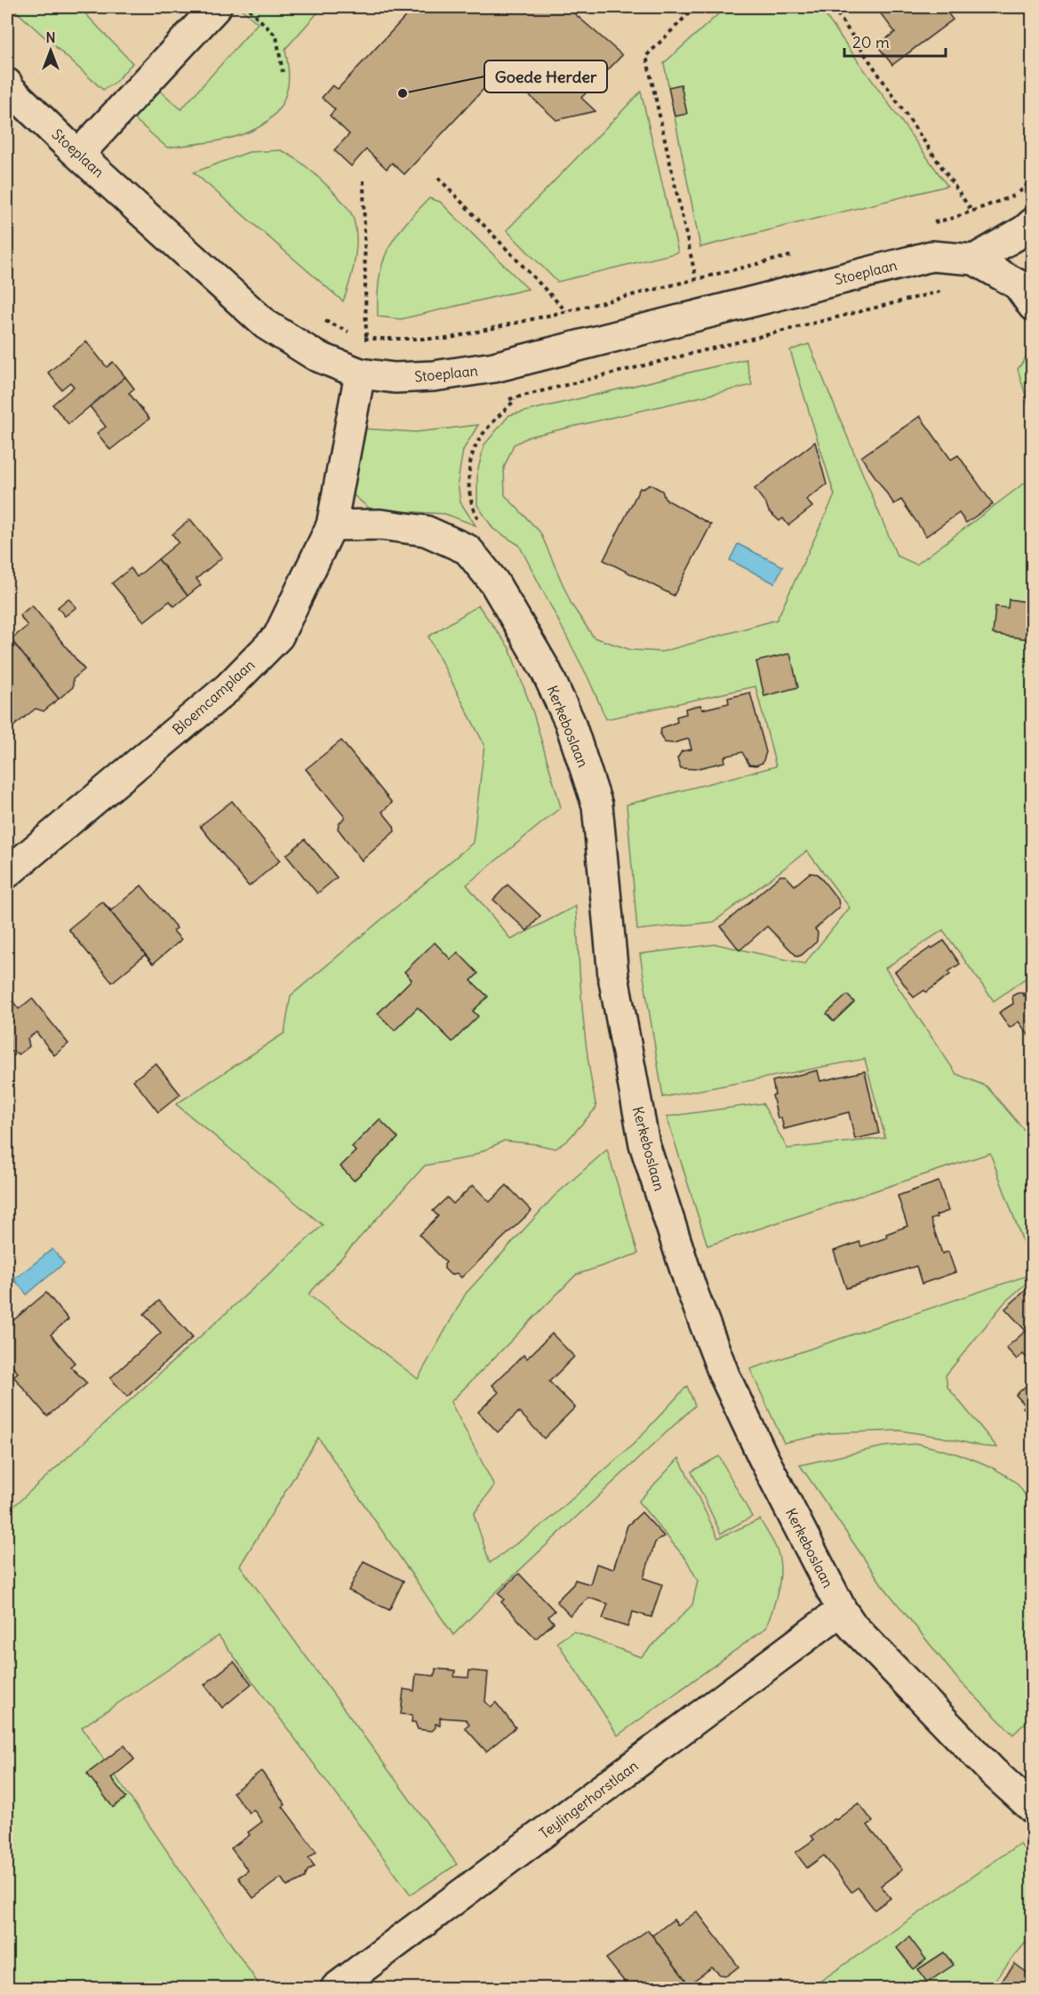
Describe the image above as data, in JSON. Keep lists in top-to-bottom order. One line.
{"streets":{"street":["Stoeplaan","Bloemcamplaan","Kerkeboslaan","Teylingerhorstlaan"]},"crossings":[["Stoeplaan","Bloemcamplaan"],["Bloemcamplaan","Kerkeboslaan"],["Kerkeboslaan","Teylingerhorstlaan"]],"places":["Goede Herder"],"scale_bar":"20 m","north":"top"}
